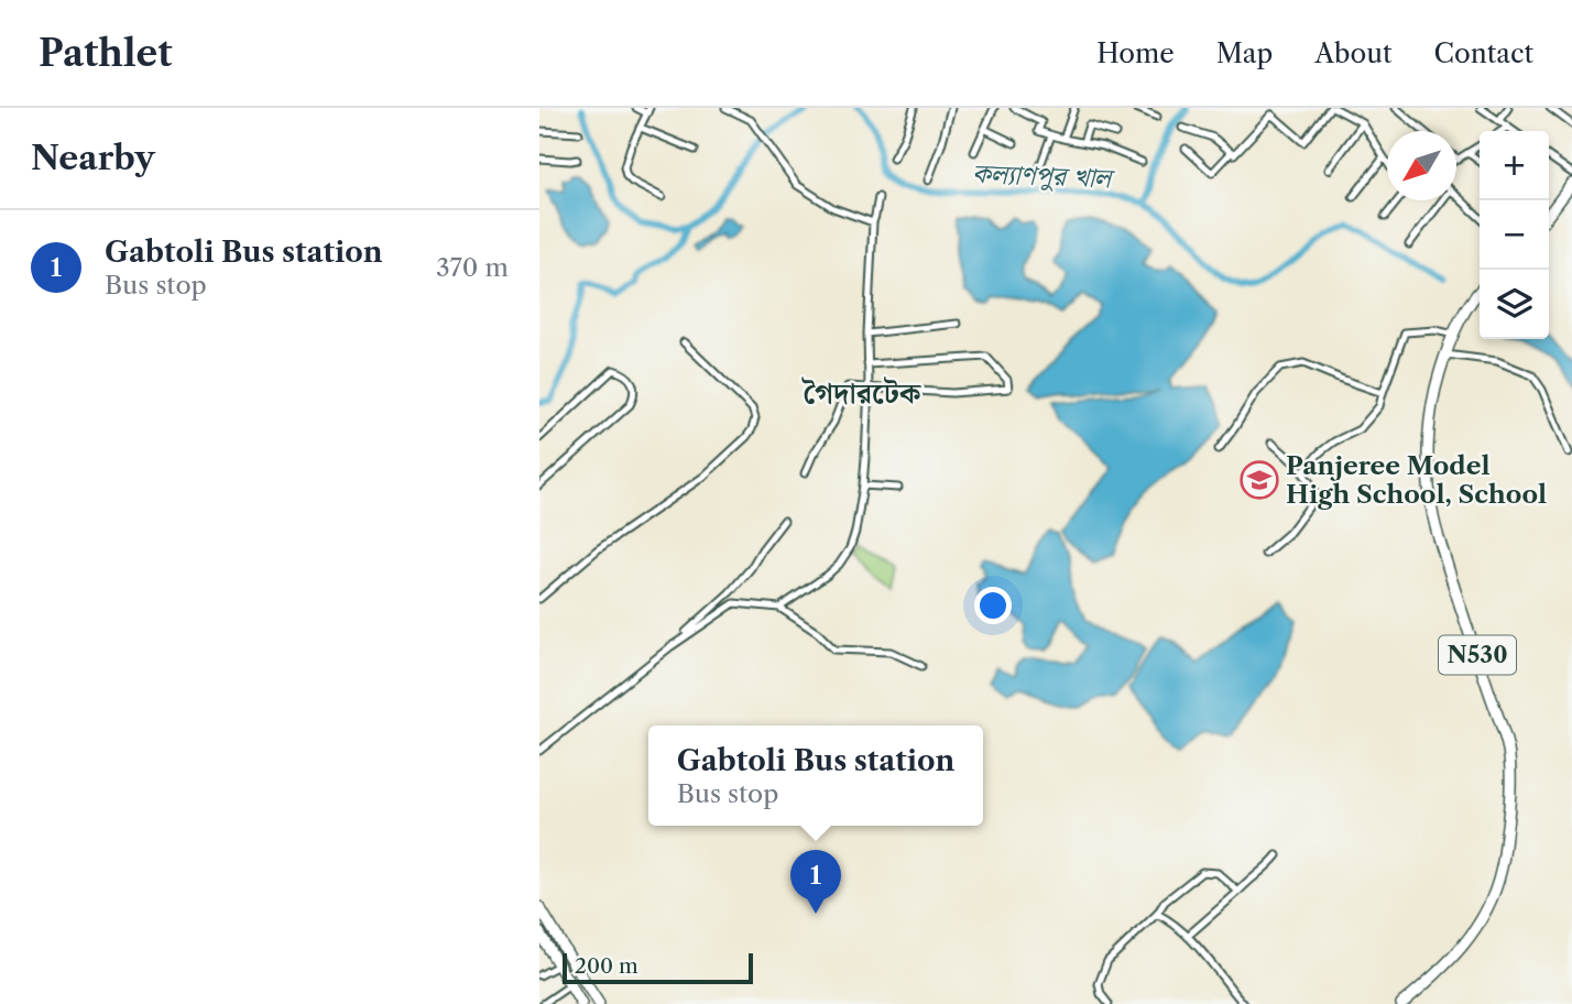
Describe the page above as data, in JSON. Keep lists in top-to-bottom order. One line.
{"streets":{"highway":["N530"]},"districts":["গৈদারটেক"],"water":["কল্যাণপুর খাল"],"places":{"school or university":["Panjeree Model High School, School"]},"scale_bar":"200 m","north":"bottom left","page":{"header":"Pathlet","nav":["Home","Map","About","Contact"],"heading":"Nearby","map_buttons":["+","−"],"list":[{"mark":"1","name":"Gabtoli Bus station","note":"Bus stop","value":"370 m"}],"popup":["Gabtoli Bus station","Bus stop"],"pins":"1","scale":"200 m"}}
